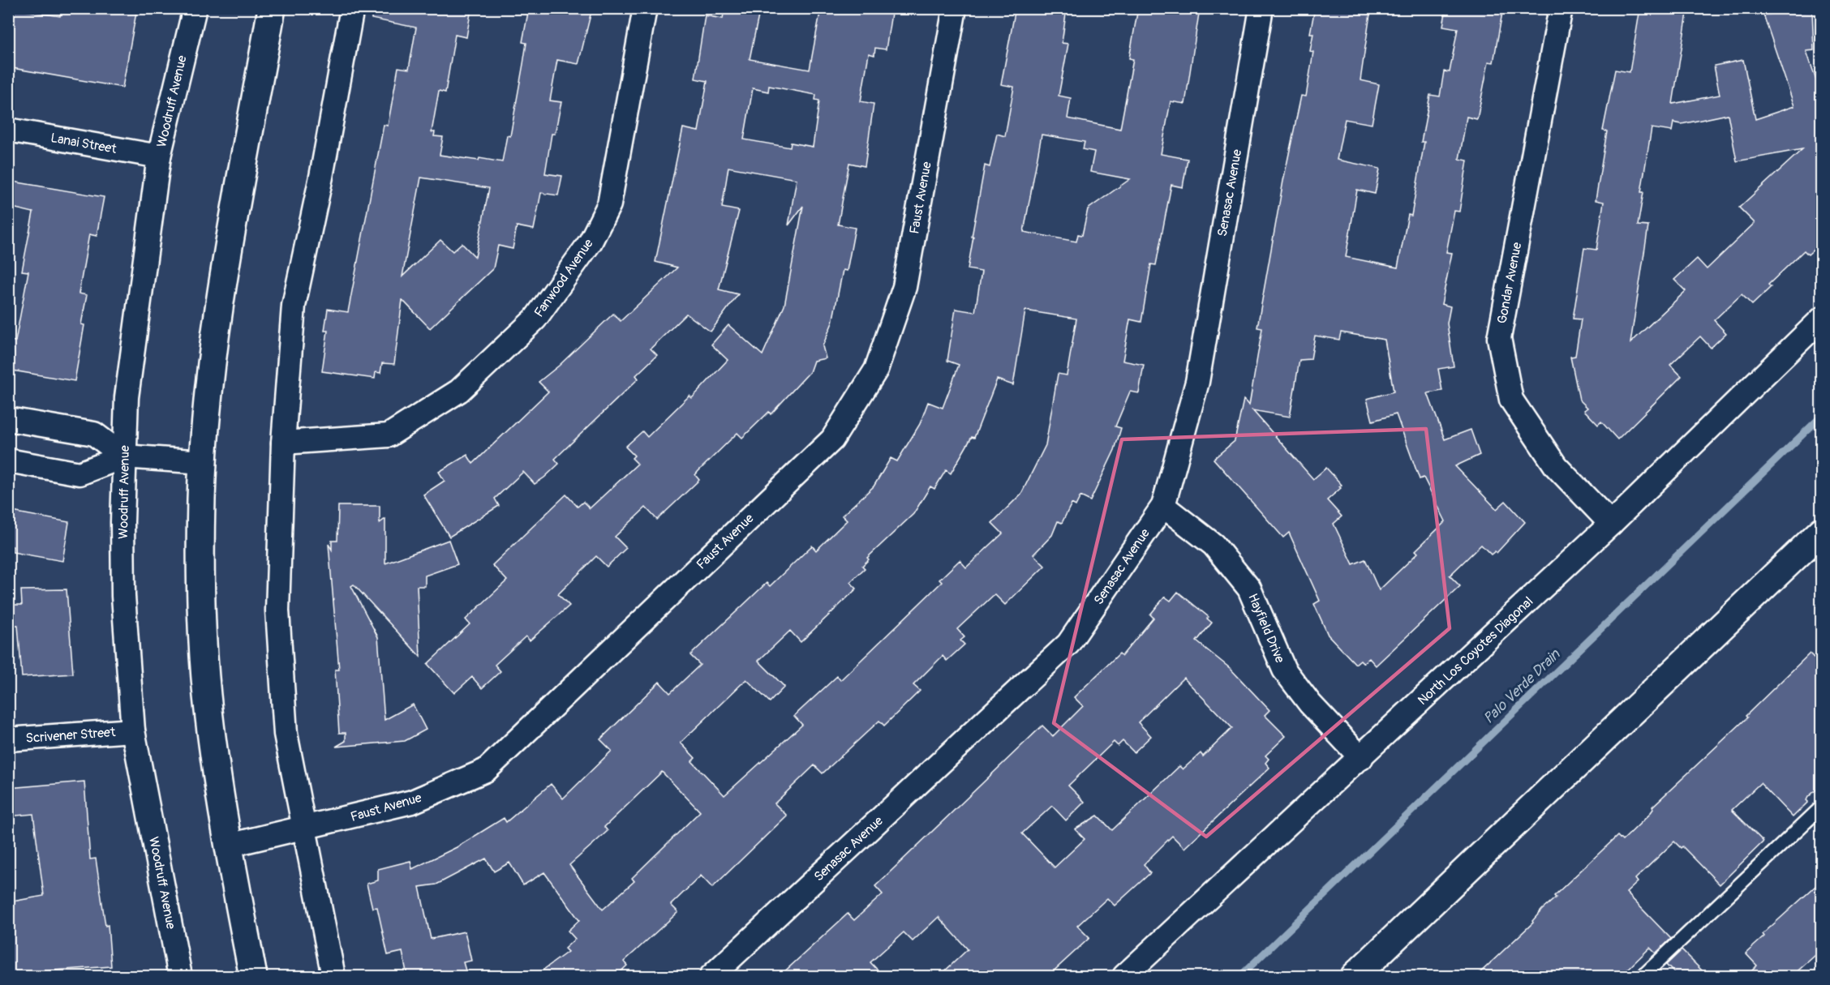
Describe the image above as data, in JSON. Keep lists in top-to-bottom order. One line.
{"streets":{"street":["Woodruff Avenue","Lanai Street","Senasac Avenue","Faust Avenue","Fanwood Avenue","Gondar Avenue","Hayfield Drive","North Los Coyotes Diagonal","Scrivener Street"]},"crossings":[["Woodruff Avenue","Lanai Street"],["Woodruff Avenue","Scrivener Street"],["Senasac Avenue","Hayfield Drive"],["Gondar Avenue","North Los Coyotes Diagonal"],["Hayfield Drive","North Los Coyotes Diagonal"]],"water":["Palo Verde Drain"]}
